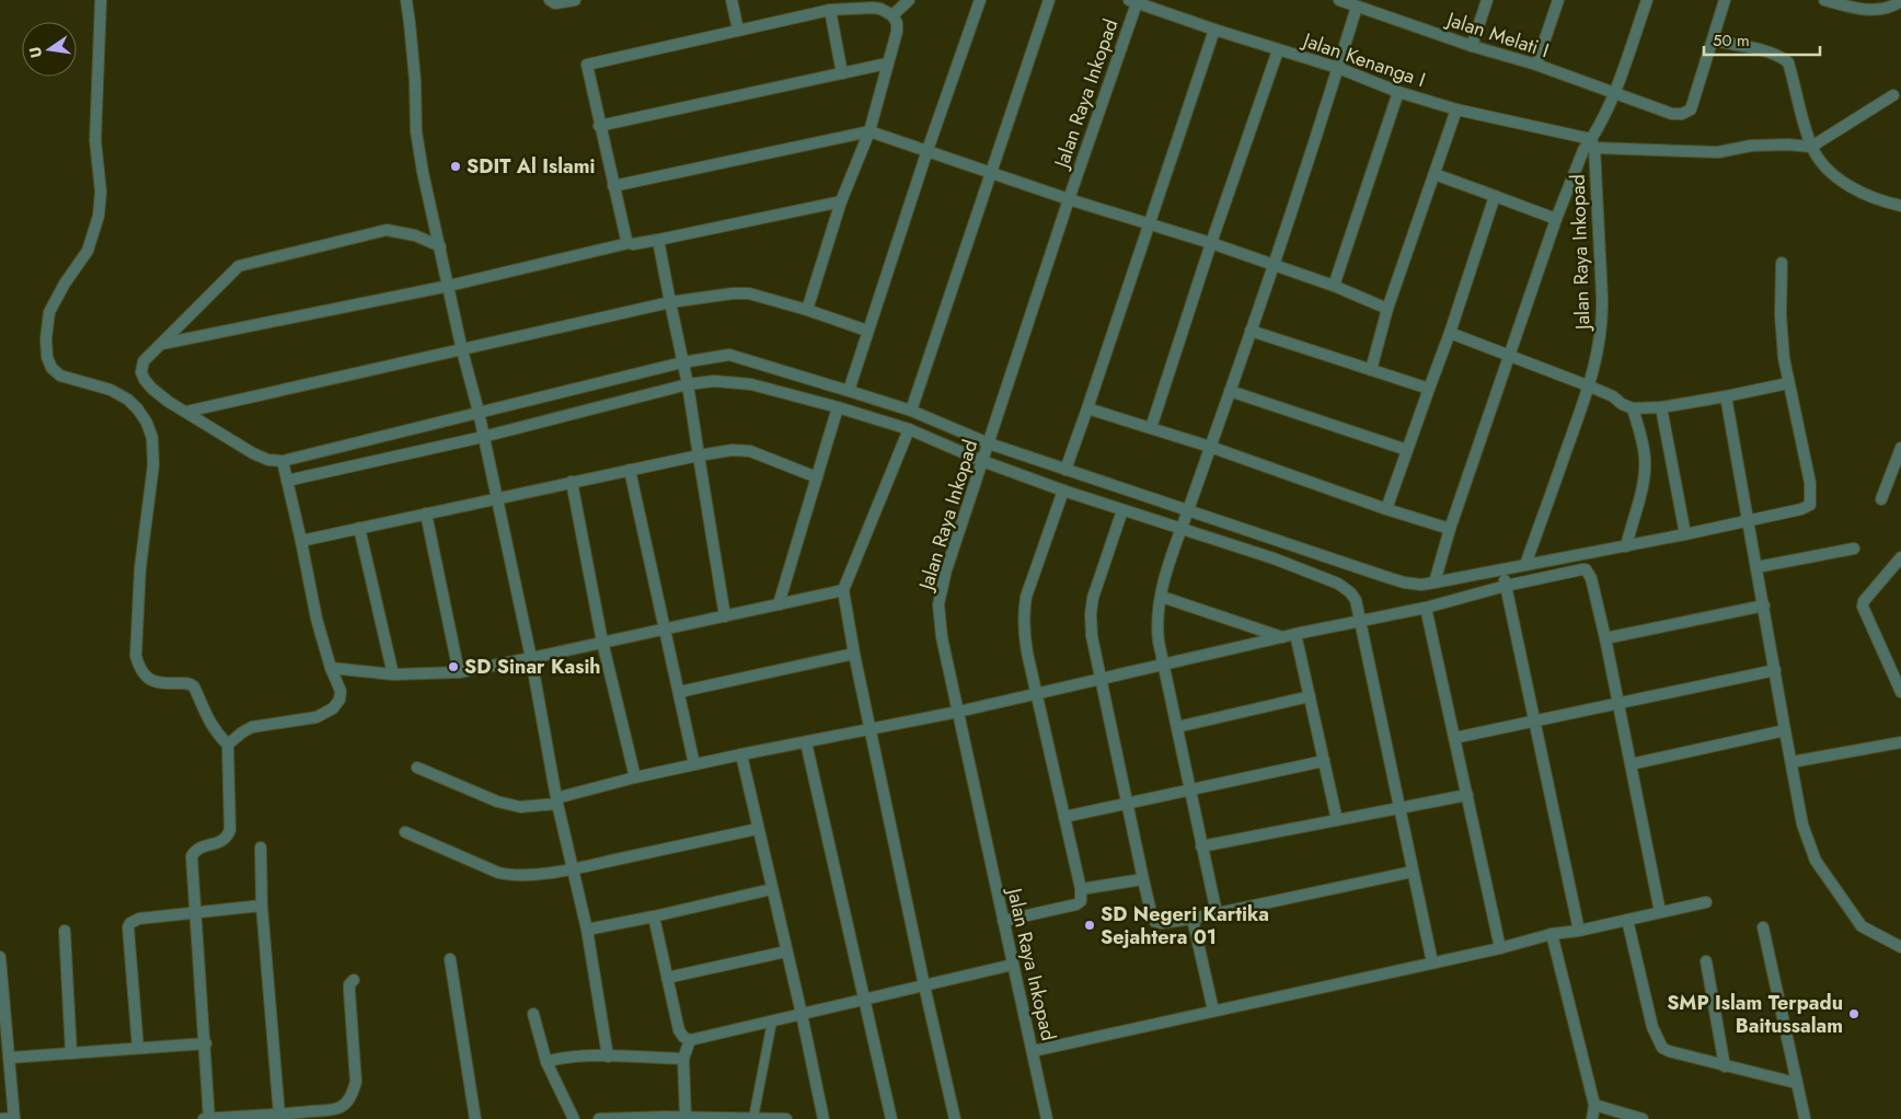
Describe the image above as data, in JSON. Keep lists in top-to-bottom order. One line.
{"streets":{"street":["Jalan Melati I","Jalan Kenanga I","Jalan Raya Inkopad"]},"crossings":[["Jalan Melati I","Jalan Raya Inkopad"],["Jalan Kenanga I","Jalan Raya Inkopad"]],"places":["SDIT Al Islami","SD Sinar Kasih","SD Negeri Kartika Sejahtera 01","SMP Islam Terpadu Baitussalam"],"scale_bar":"50 m","north":"left"}
